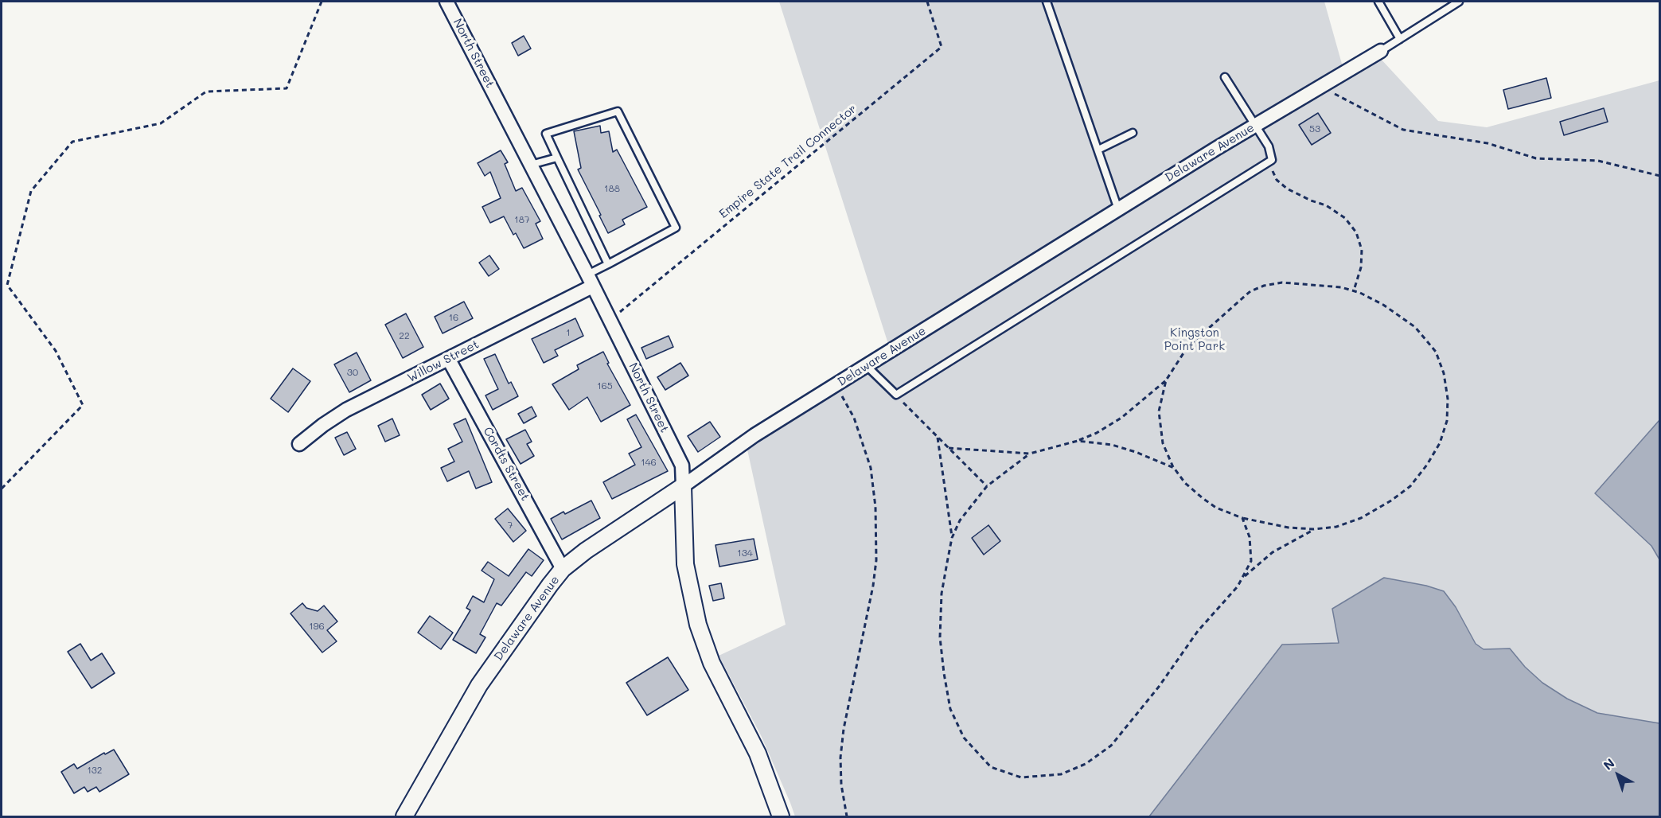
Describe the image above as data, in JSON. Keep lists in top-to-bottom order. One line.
{"streets":{"street":["North Street","Delaware Avenue","Willow Street","Cordts Street"],"path":["Empire State Trail Connector"]},"crossings":[["North Street","Delaware Avenue"],["North Street","Empire State Trail Connector"],["North Street","Willow Street"],["Delaware Avenue","Cordts Street"],["Willow Street","Cordts Street"]],"parks":["Kingston Point Park"],"house_numbers":["53","188","187","16","1","22","30","165","146","7","134","196","132"],"north":"top left"}
